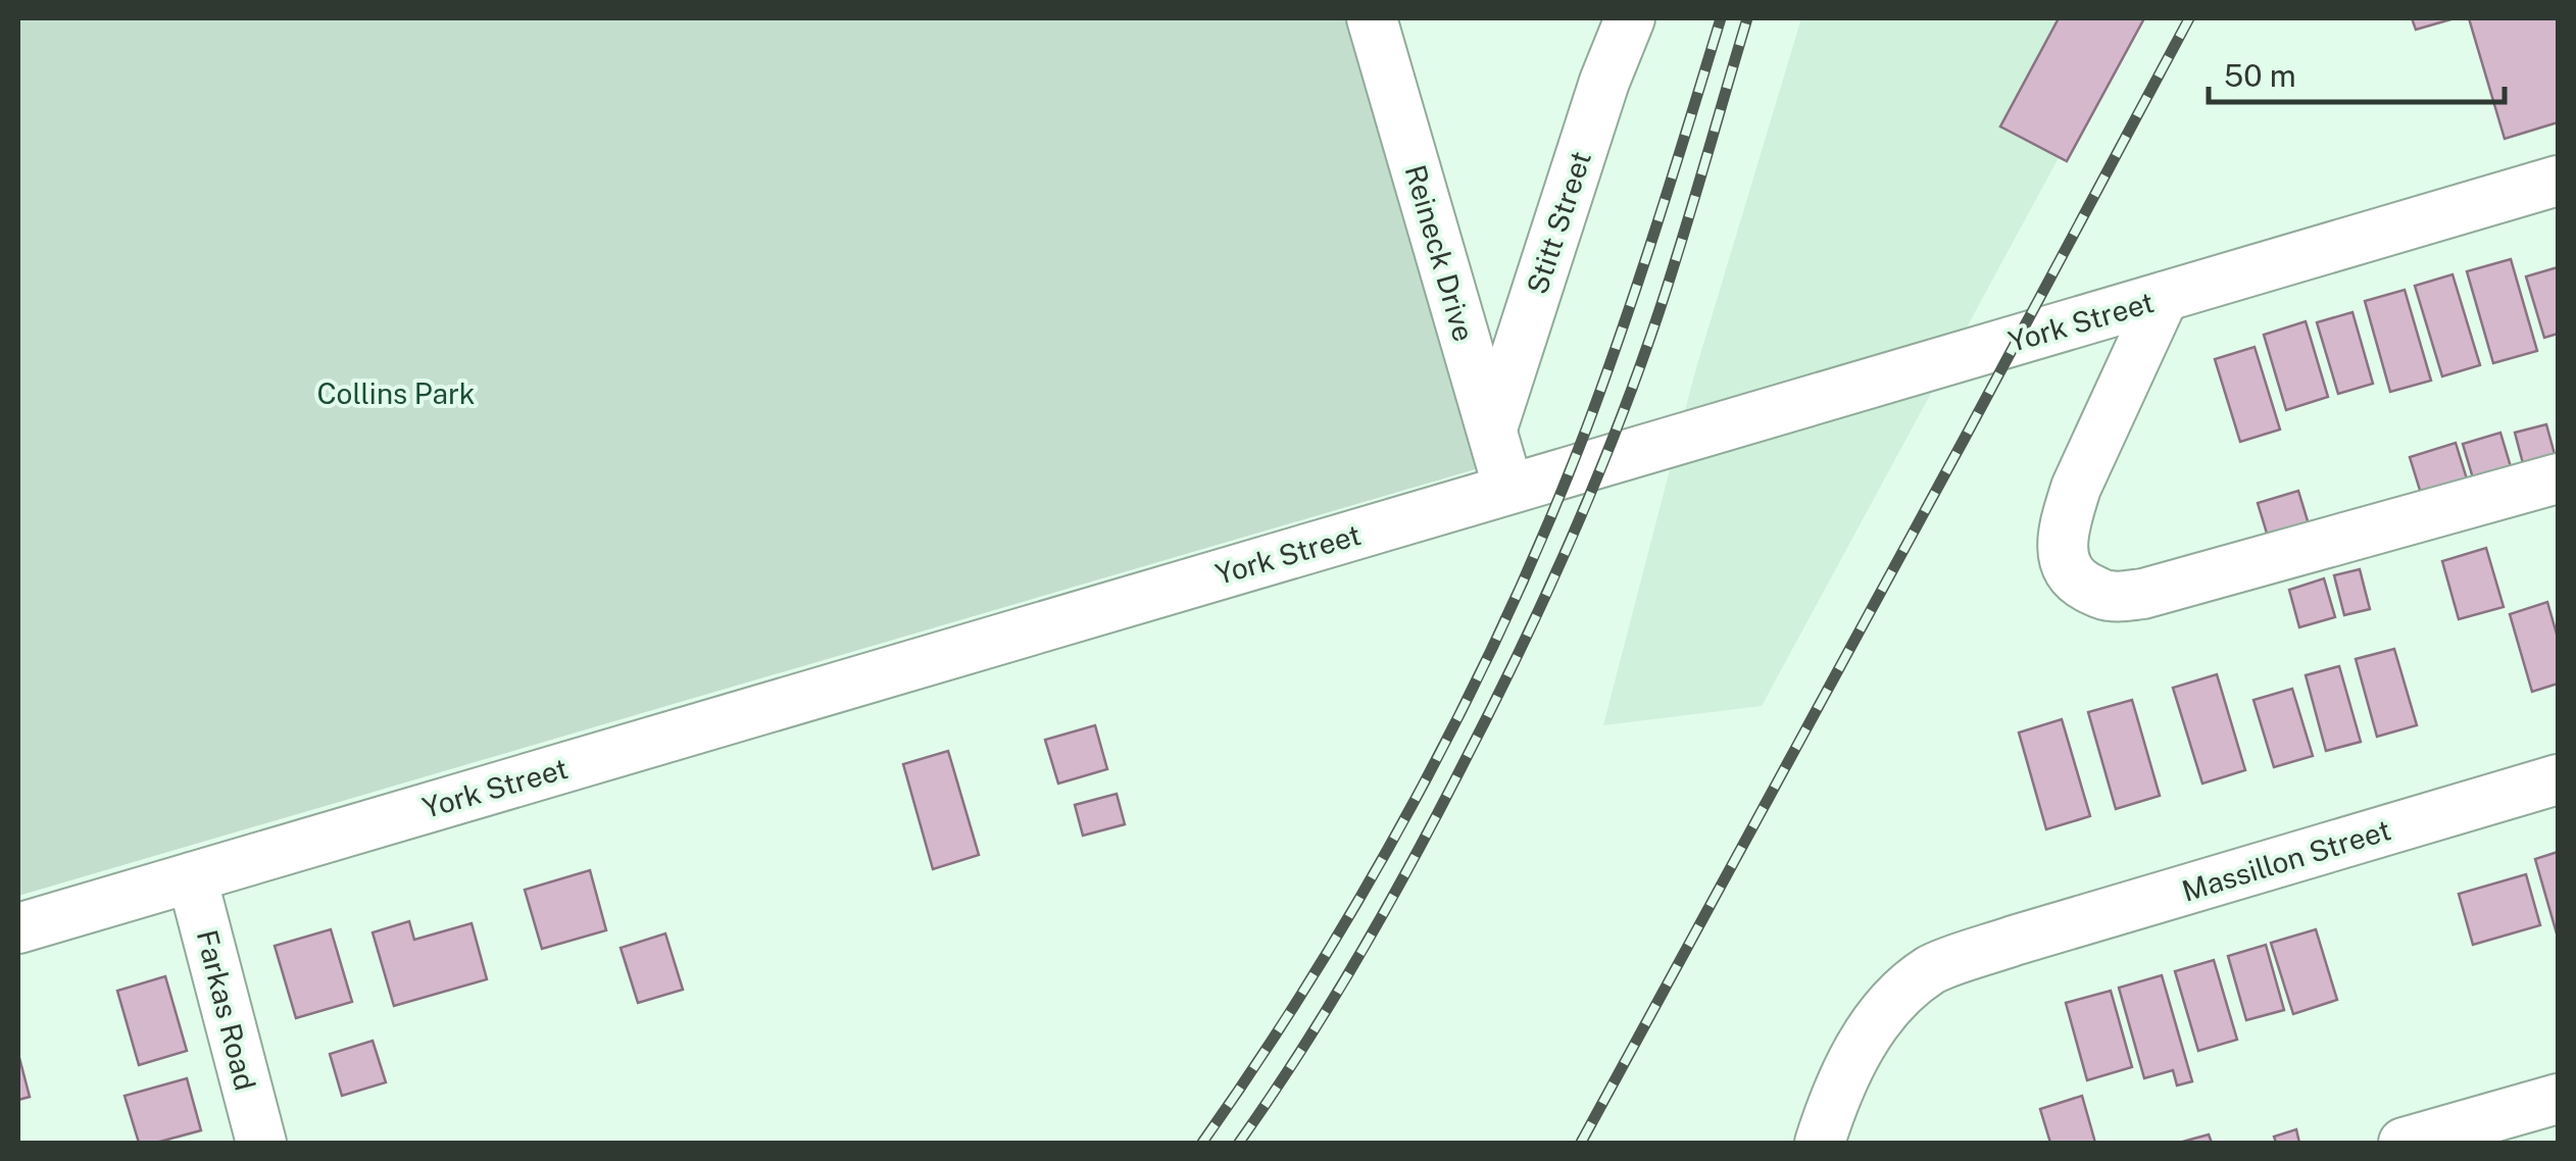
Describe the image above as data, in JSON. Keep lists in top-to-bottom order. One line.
{"streets":{"street":["Stitt Street","Reineck Drive","York Street","Massillon Street","Farkas Road"]},"crossings":[["Stitt Street","Reineck Drive"],["Reineck Drive","York Street"],["York Street","Farkas Road"]],"parks":["Collins Park"],"scale_bar":"50 m"}
